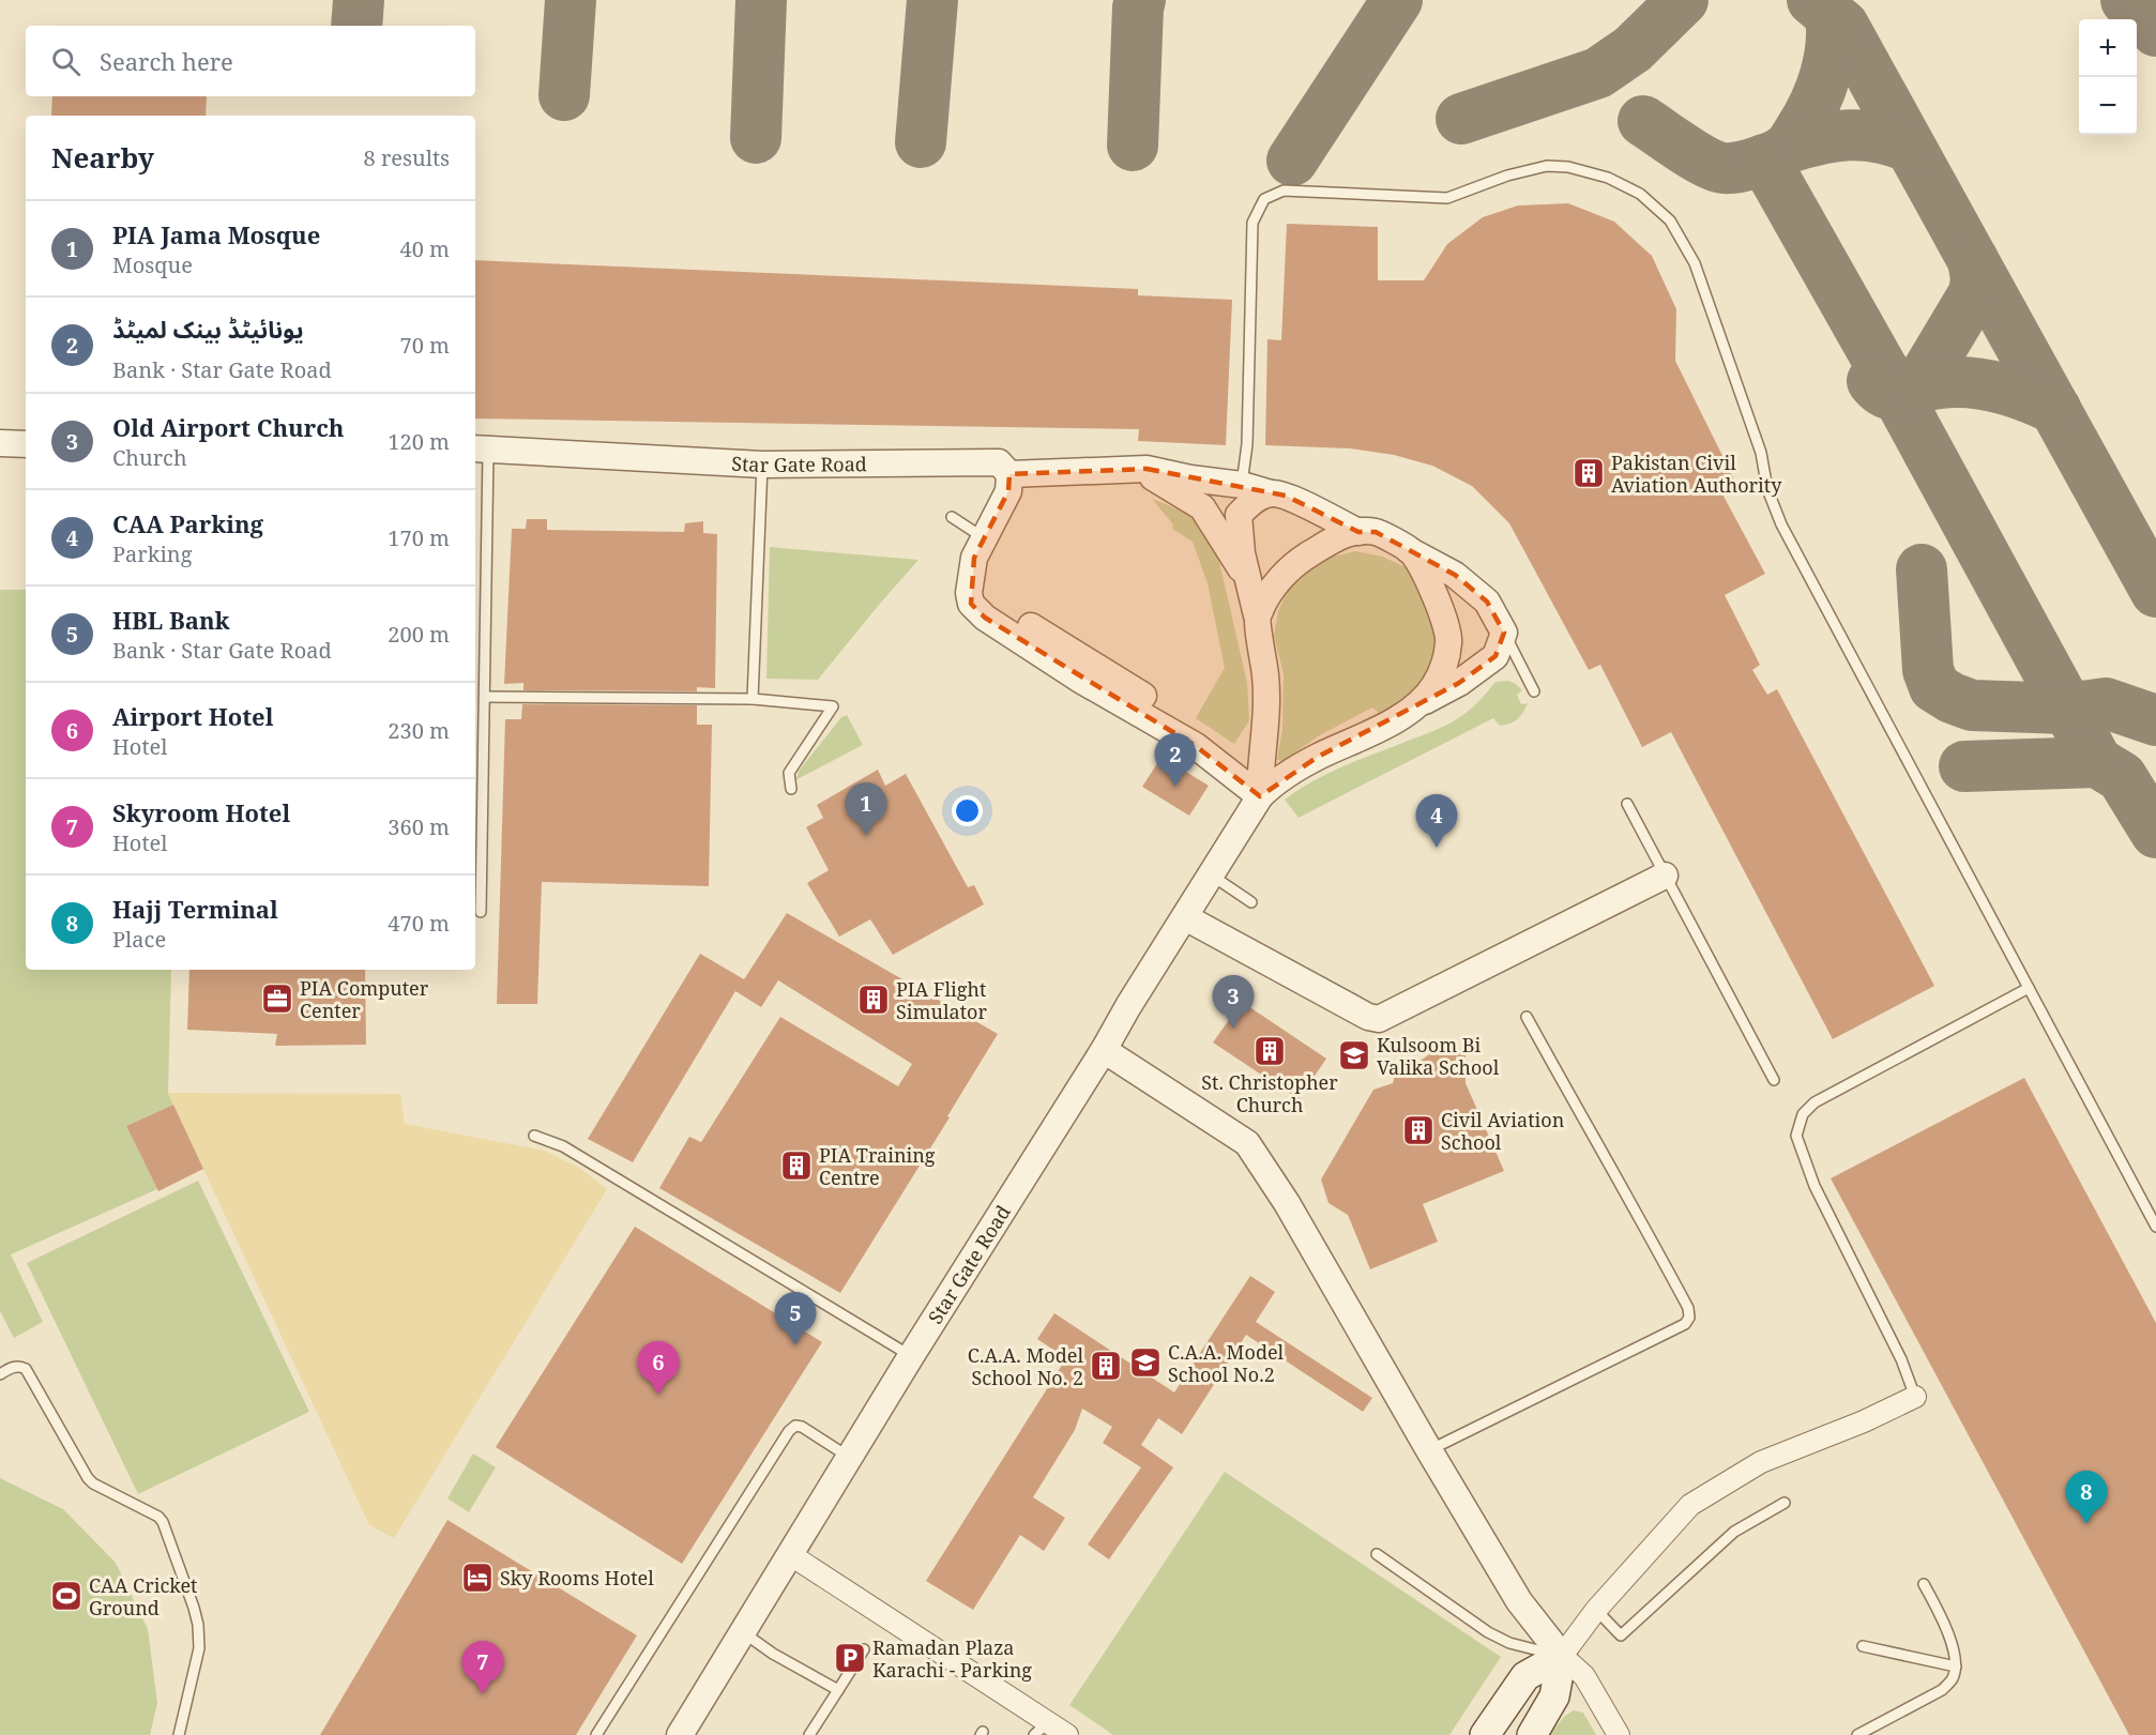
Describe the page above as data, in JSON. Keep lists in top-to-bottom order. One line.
{"streets":{"street":["Star Gate Road"]},"places":{"building":["Pakistan Civil Aviation Authority","PIA Flight Simulator","St. Christopher Church","Civil Aviation School","PIA Training Centre","C.A.A. Model School No. 2"],"office":["PIA Computer Center"],"school or university":["Kulsoom Bi Valika School","C.A.A. Model School No.2"],"hotel":["Sky Rooms Hotel"],"sports":["CAA Cricket Ground"],"parking":["Ramadan Plaza Karachi - Parking"]},"page":{"map_buttons":["+","−"],"search":"Search here","heading":["Nearby","8 results"],"list":[{"mark":"1","name":"PIA Jama Mosque","note":"Mosque","value":"40 m"},{"mark":"2","name":"یونائیٹڈ بینک لمیٹڈ","note":"Bank · Star Gate Road","value":"70 m"},{"mark":"3","name":"Old Airport Church","note":"Church","value":"120 m"},{"mark":"4","name":"CAA Parking","note":"Parking","value":"170 m"},{"mark":"5","name":"HBL Bank","note":"Bank · Star Gate Road","value":"200 m"},{"mark":"6","name":"Airport Hotel","note":"Hotel","value":"230 m"},{"mark":"7","name":"Skyroom Hotel","note":"Hotel","value":"360 m"},{"mark":"8","name":"Hajj Terminal","note":"Place","value":"470 m"}],"pins":["2","1","4","3","5","6","8","7"]}}
